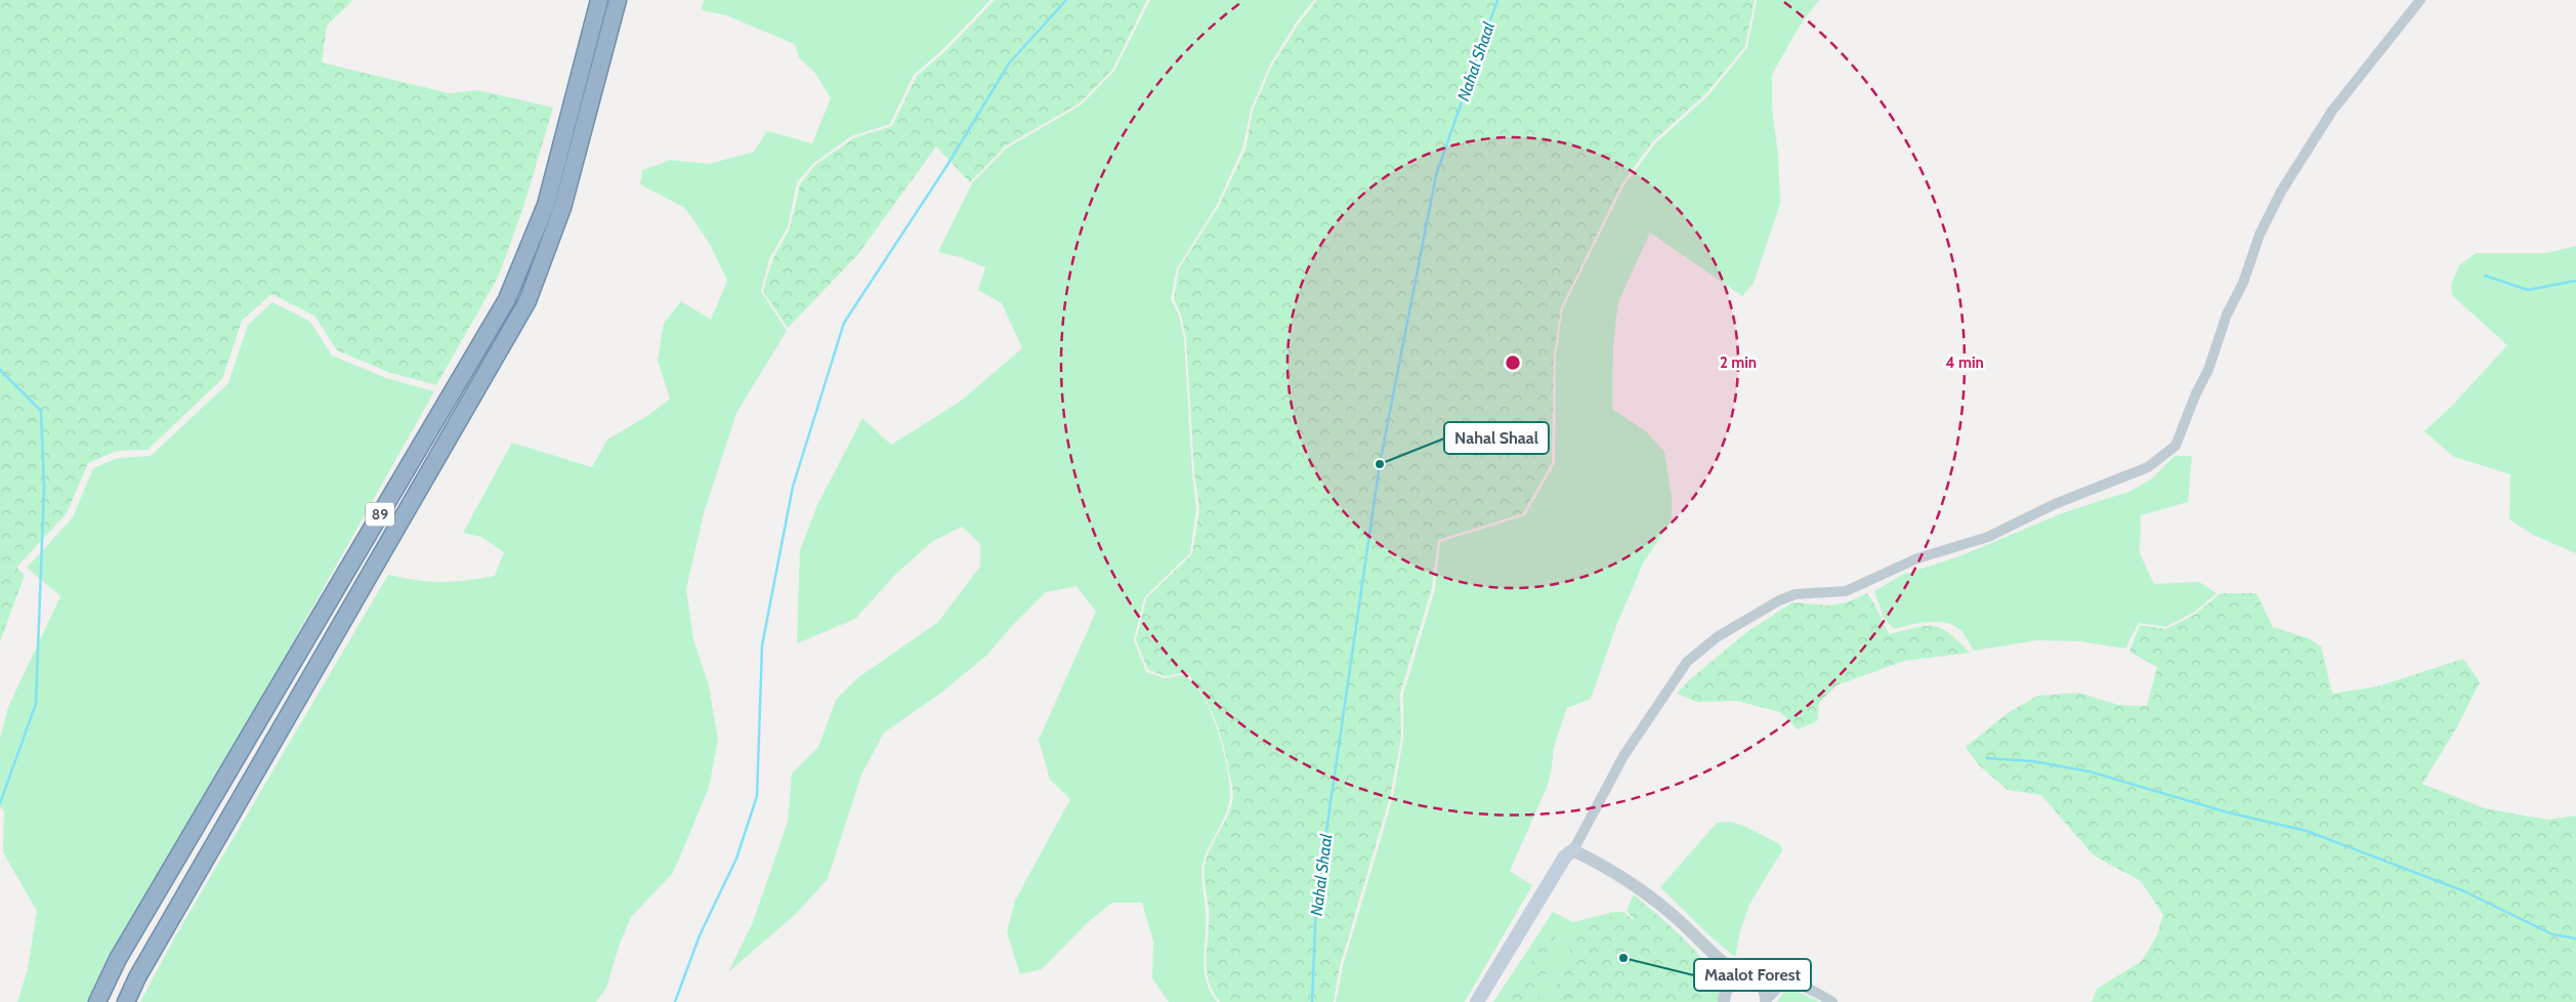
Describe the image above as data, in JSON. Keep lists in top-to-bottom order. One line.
{"streets":{"highway":["89"]},"water":["Nahal Shaal"],"places":["Nahal Shaal","Maalot Forest"],"rings":["2 min","4 min"]}
